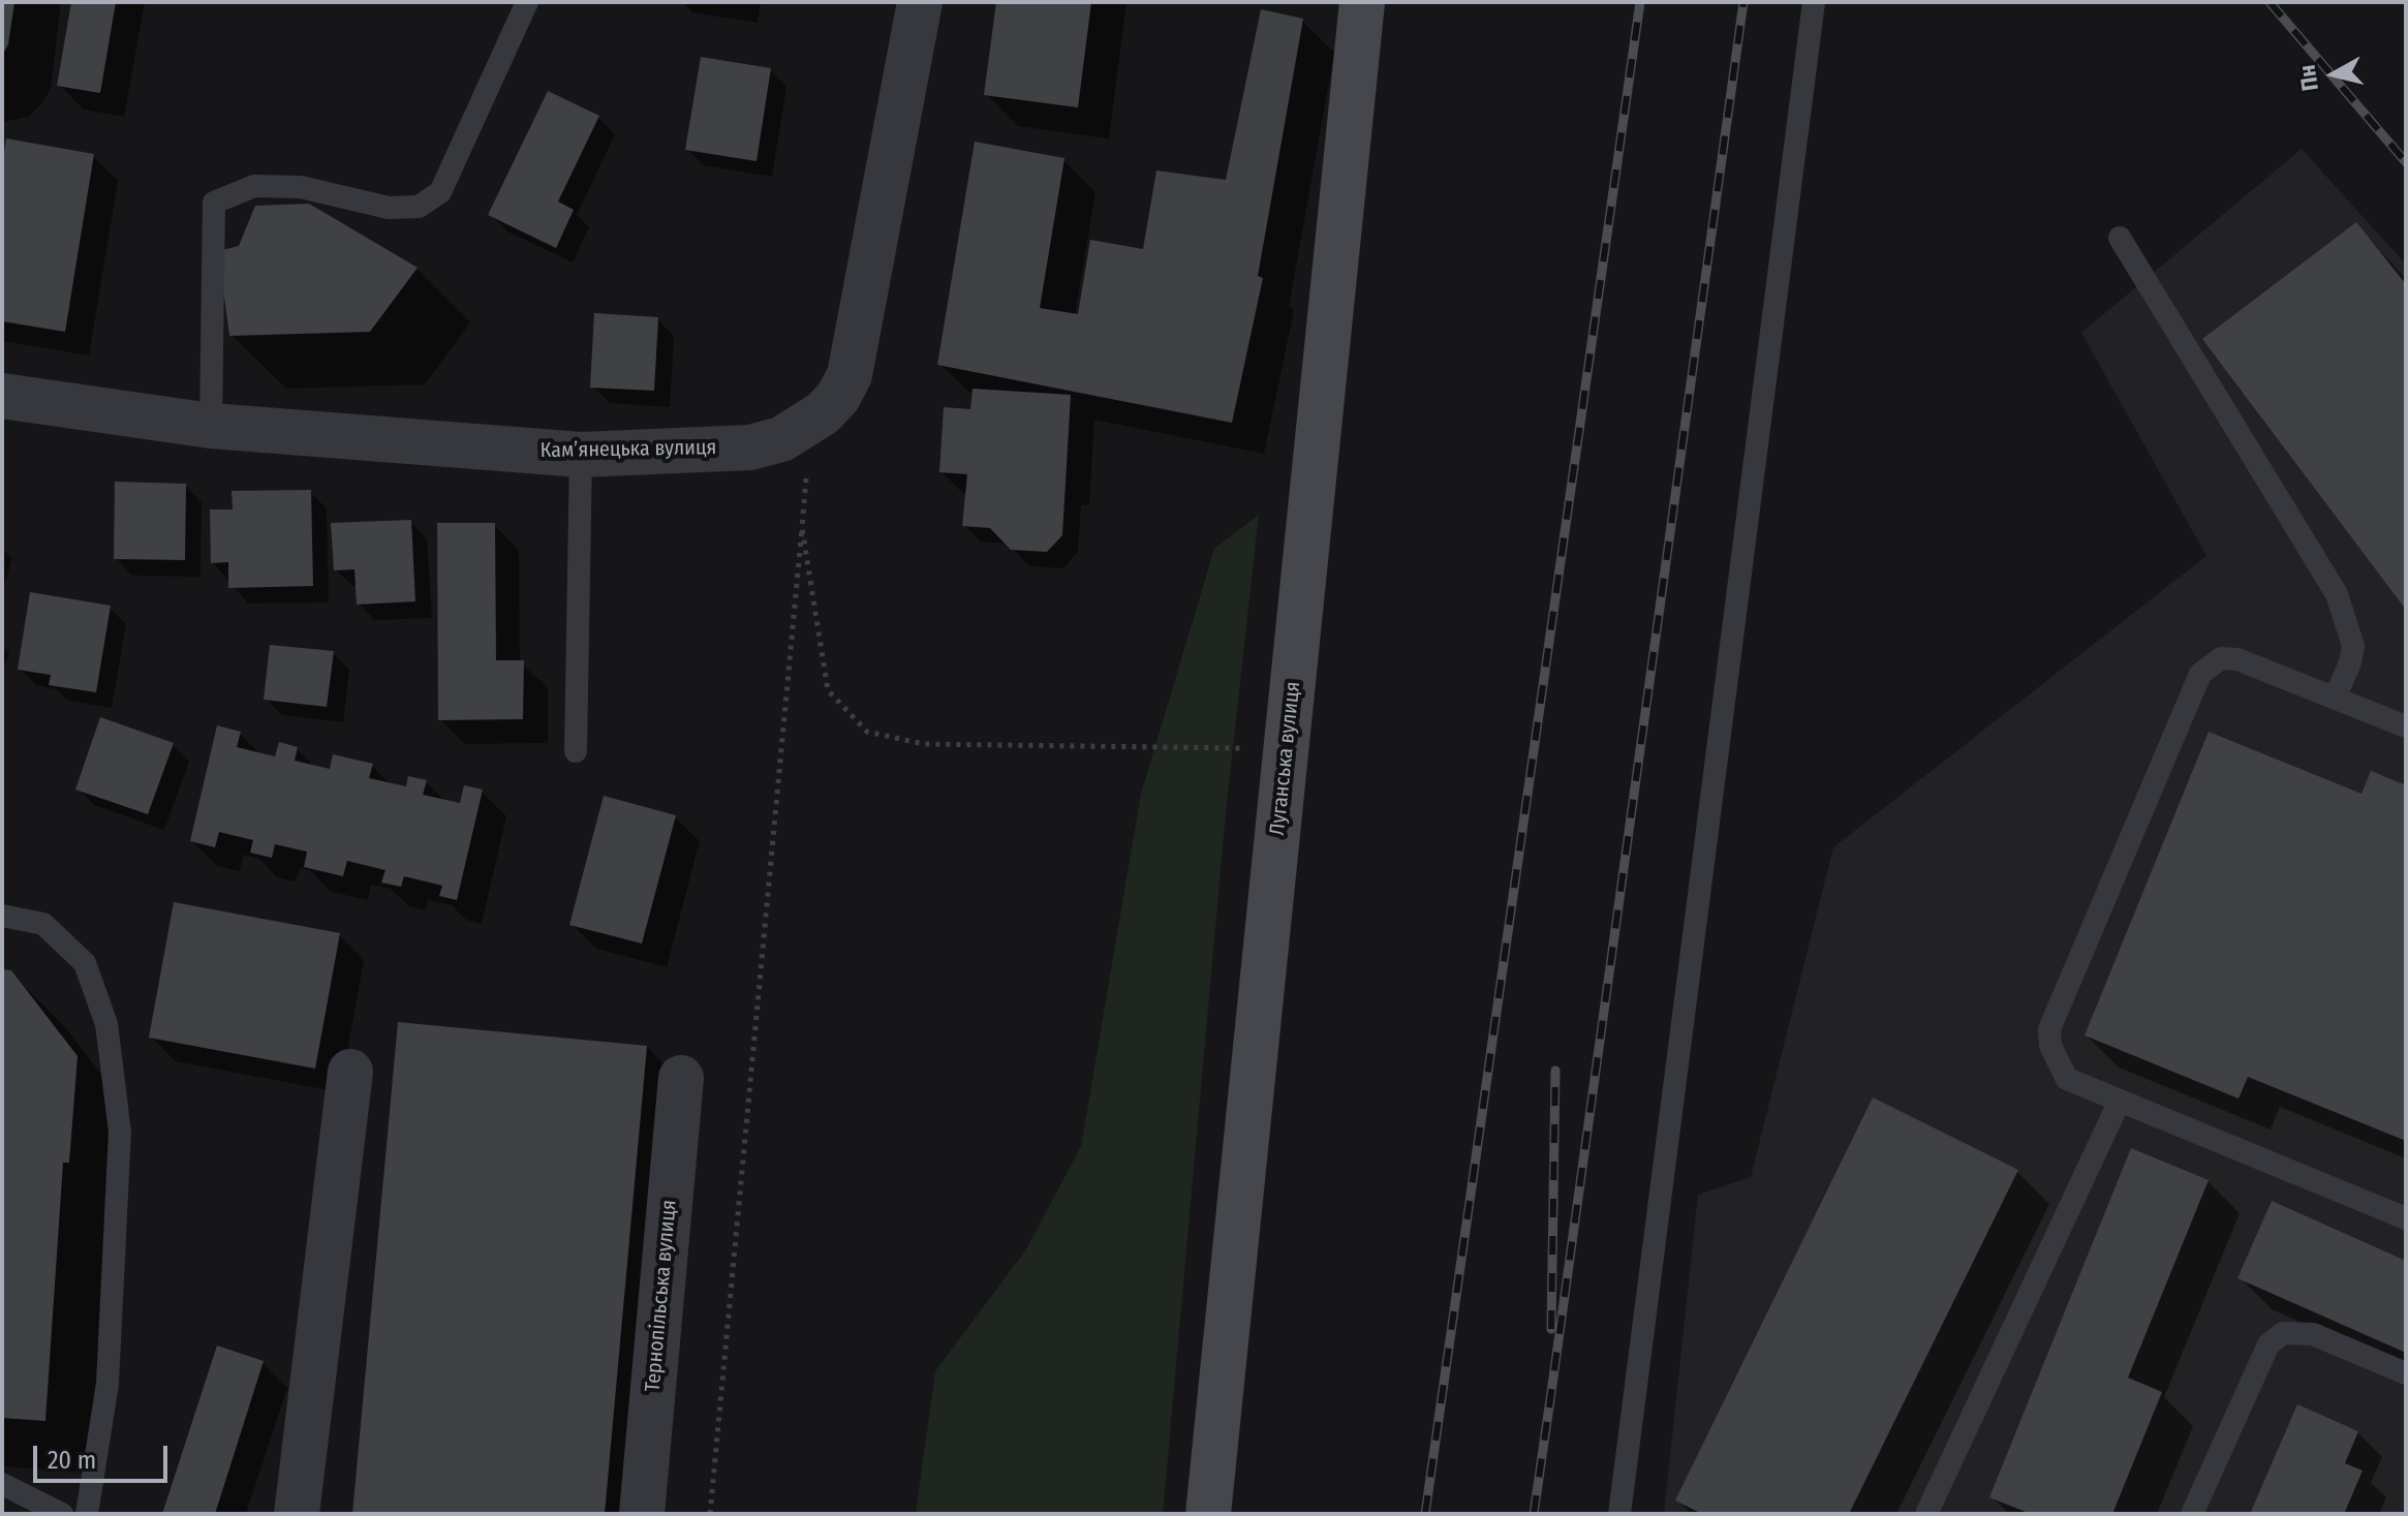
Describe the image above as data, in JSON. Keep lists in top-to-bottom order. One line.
{"streets":{"main road":["Луганська вулиця"],"street":["Камʼянецька вулиця","Тернопільська вулиця"]},"scale_bar":"20 m","north":"left"}
